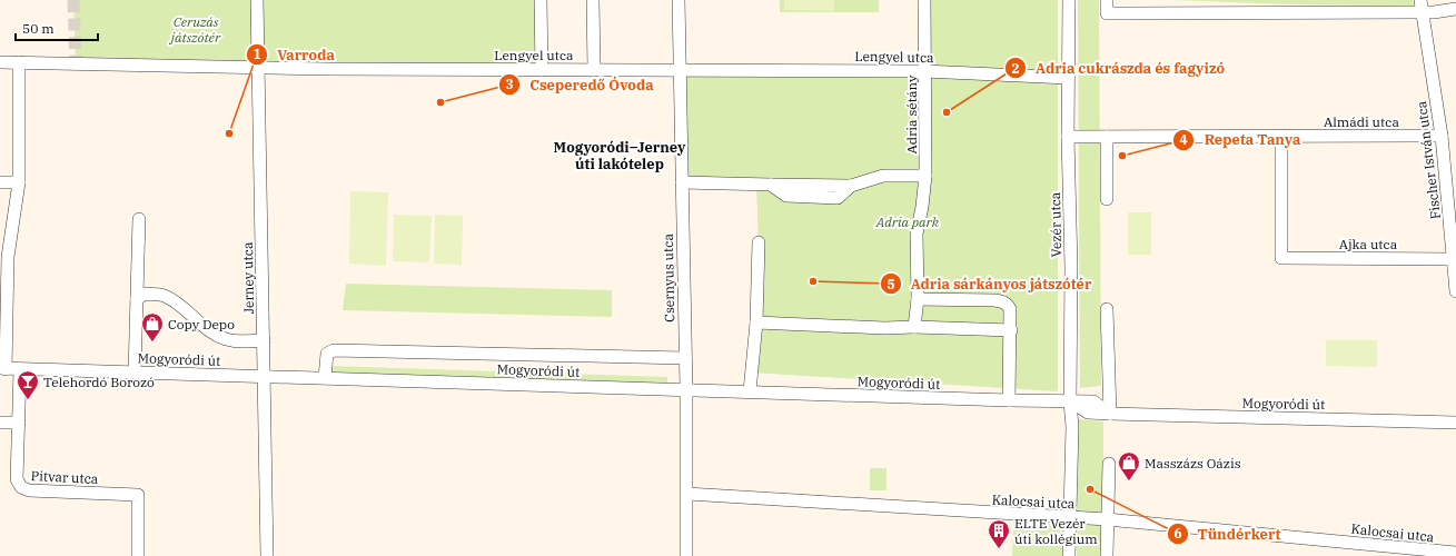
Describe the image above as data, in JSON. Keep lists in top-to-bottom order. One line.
{"streets":{"street":["Lengyel utca","Adria sétány","Almádi utca","Fischer István utca","Vezér utca","Ajka utca","Jerney utca","Csernyus utca","Mogyoródi út","Pitvar utca","Kalocsai utca"]},"crossings":[["Lengyel utca","Adria sétány"],["Lengyel utca","Vezér utca"],["Lengyel utca","Jerney utca"],["Lengyel utca","Csernyus utca"],["Almádi utca","Fischer István utca"],["Almádi utca","Vezér utca"],["Almádi utca","Ajka utca"],["Fischer István utca","Ajka utca"],["Vezér utca","Mogyoródi út"],["Vezér utca","Kalocsai utca"],["Jerney utca","Mogyoródi út"],["Csernyus utca","Mogyoródi út"],["Csernyus utca","Kalocsai utca"],["Mogyoródi út","Pitvar utca"]],"districts":["Mogyoródi–Jerney úti lakótelep"],"parks":["Ceruzás játszótér","Adria park"],"places":{"other":["Cseperedő Óvoda","Adria cukrászda és fagyizó","Varroda","Repeta Tanya","Adria sárkányos játszótér","Tündérkert"],"shop":["Copy Depo","Masszázs Oázis"],"bar":["Telehordó Borozó"],"building":["ELTE Vezér úti kollégium"]},"scale_bar":"50 m"}
